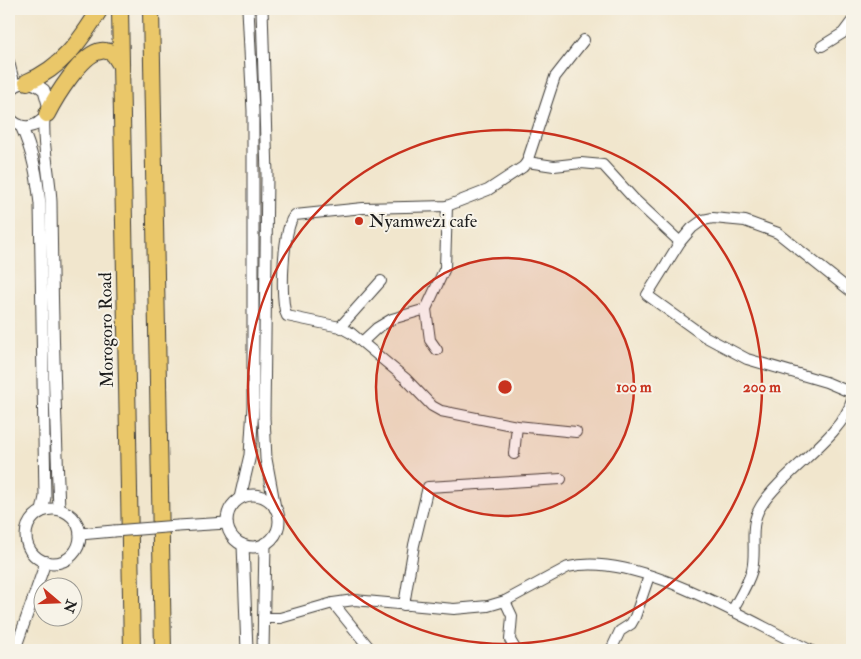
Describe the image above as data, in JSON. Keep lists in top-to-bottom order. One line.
{"streets":{"highway":["Morogoro Road"]},"places":["Nyamwezi cafe"],"north":"right","rings":["100 m","200 m"]}
